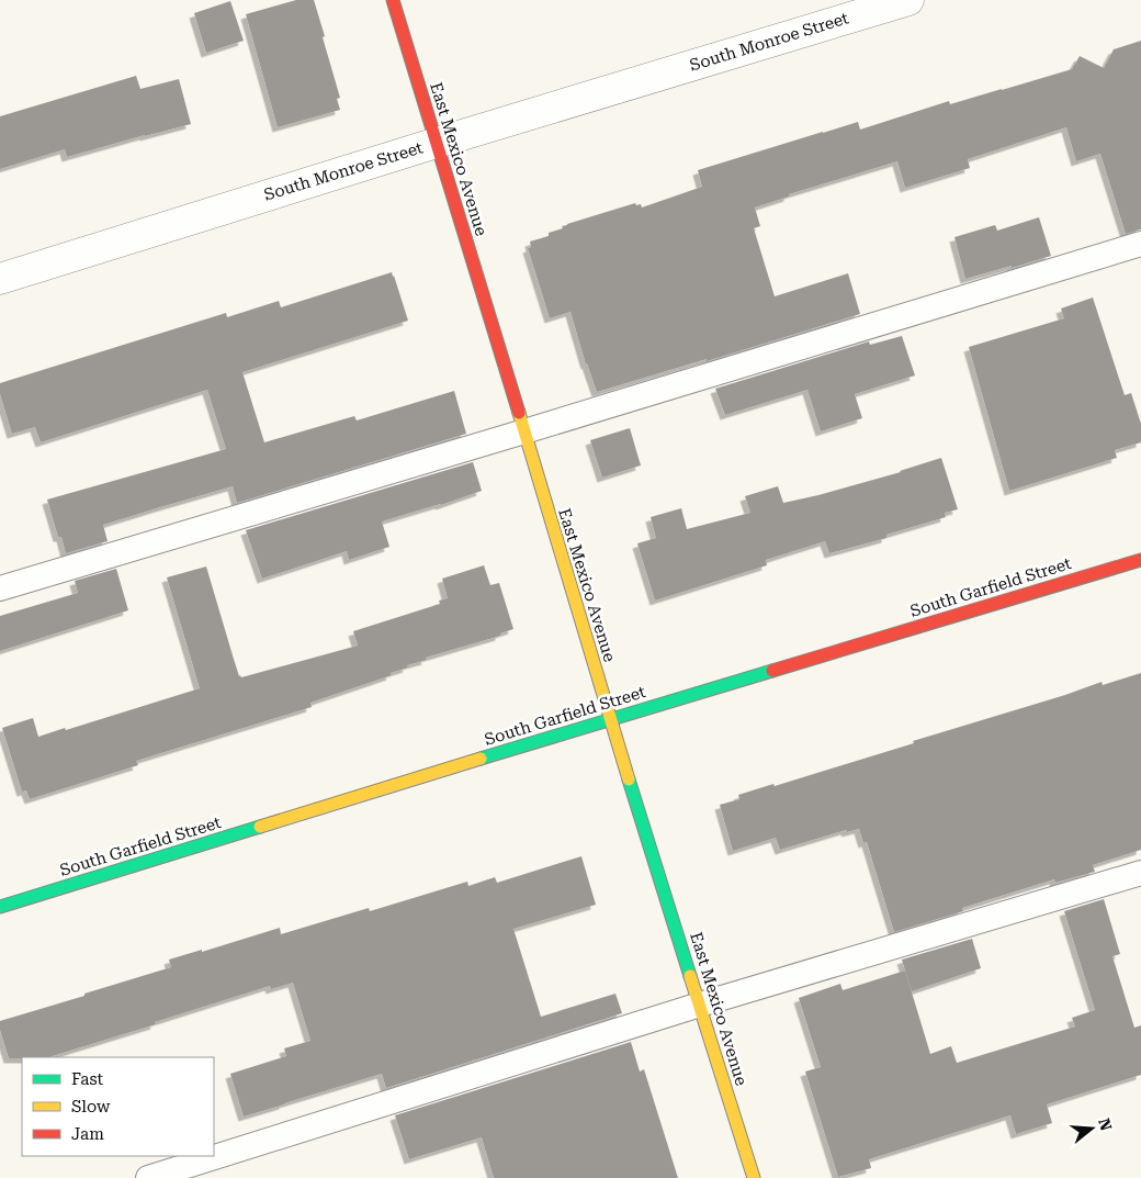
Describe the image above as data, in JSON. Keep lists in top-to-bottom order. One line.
{"streets":{"street":["South Monroe Street","East Mexico Avenue","South Garfield Street"]},"crossings":[["South Monroe Street","East Mexico Avenue"],["East Mexico Avenue","South Garfield Street"]],"legend":["Fast","Slow","Jam"],"north":"right"}
